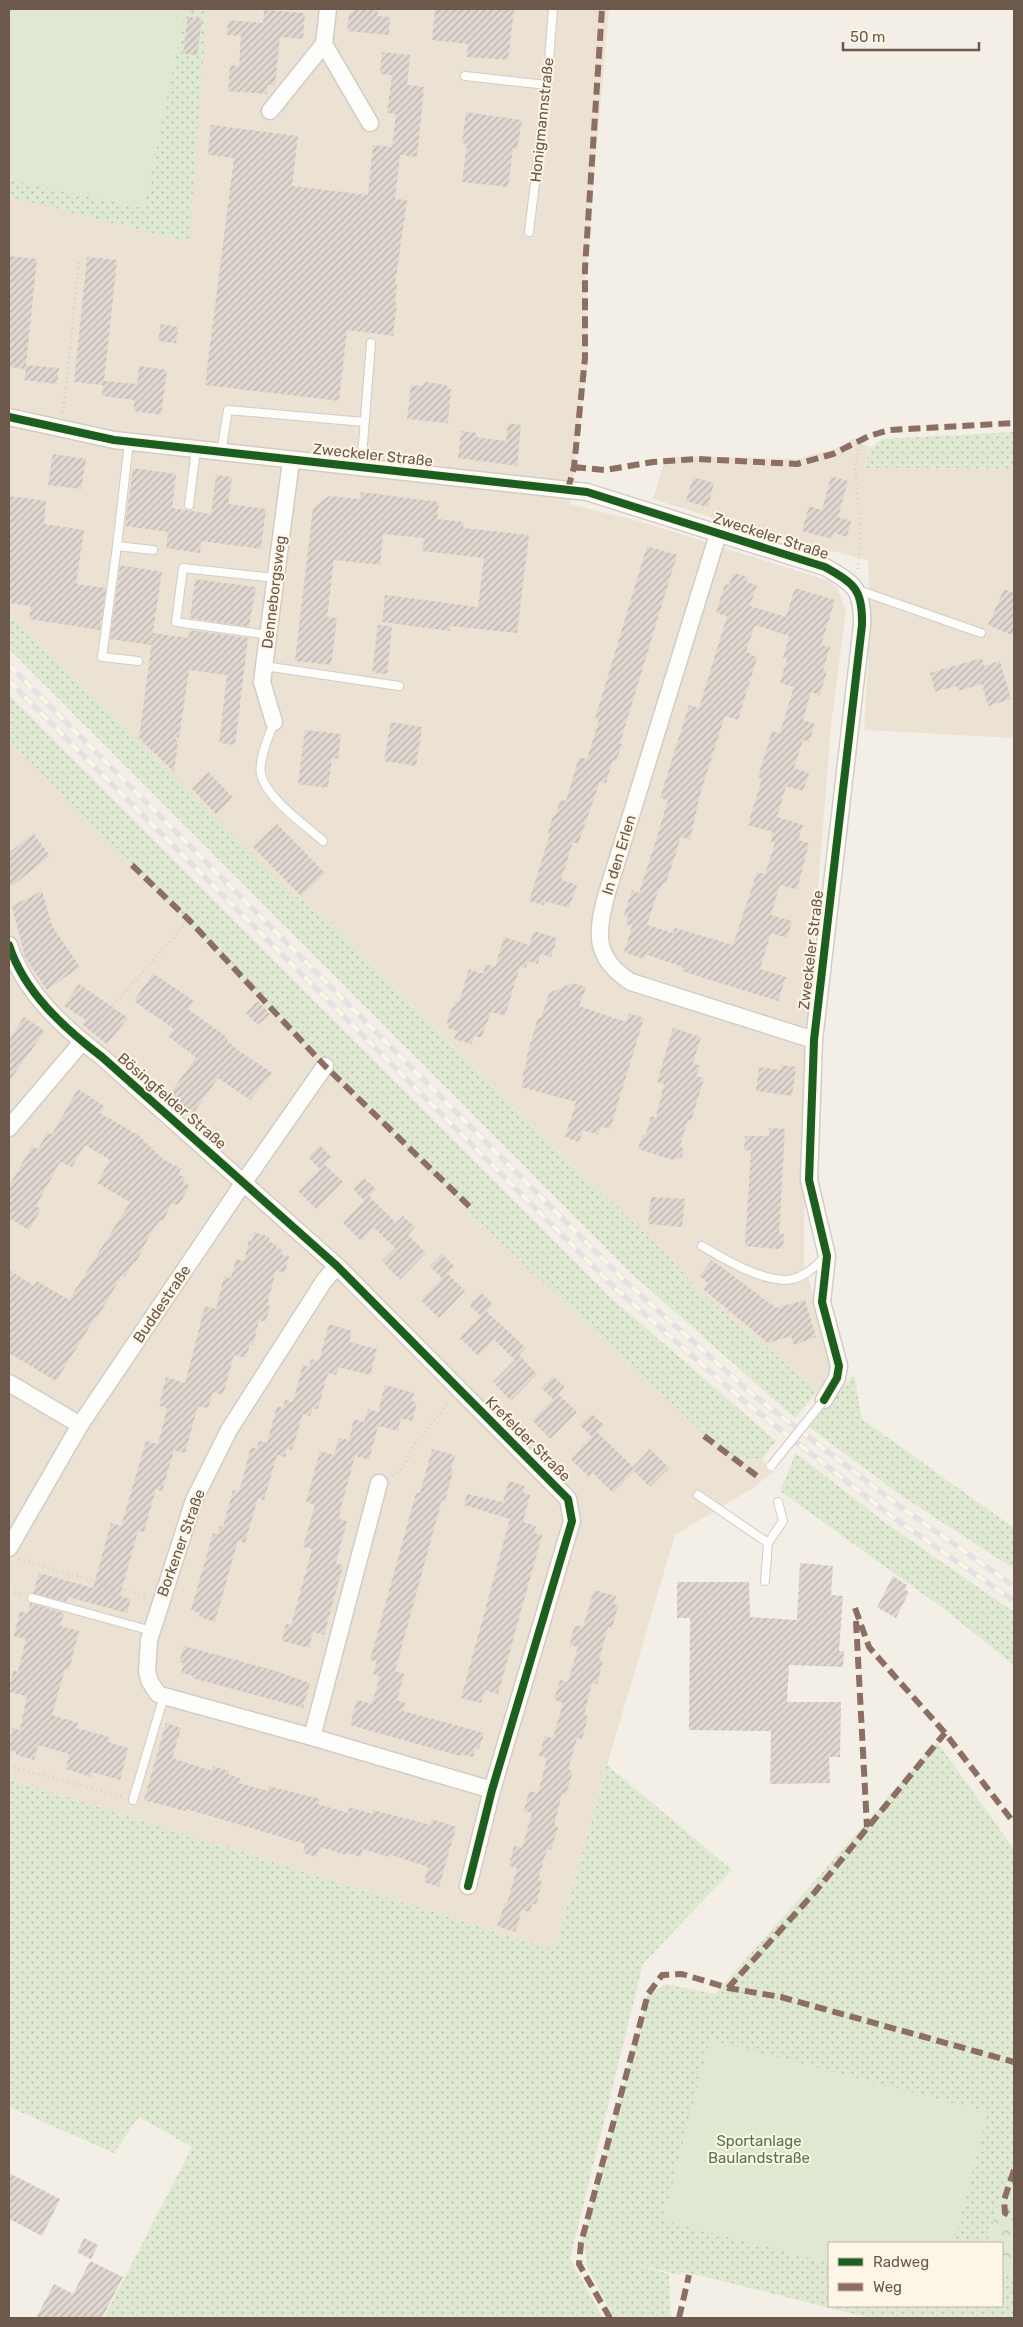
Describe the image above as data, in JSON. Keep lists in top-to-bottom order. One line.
{"streets":{"street":["Zweckeler Straße","Denneborgsweg","In den Erlen","Bösingfelder Straße","Buddestraße","Krefelder Straße","Borkener Straße"],"lane":["Honigmannstraße"]},"crossings":[["Zweckeler Straße","Denneborgsweg"],["Zweckeler Straße","In den Erlen"],["Bösingfelder Straße","Buddestraße"],["Bösingfelder Straße","Krefelder Straße"],["Buddestraße","Krefelder Straße"],["Krefelder Straße","Borkener Straße"]],"parks":["Sportanlage Baulandstraße"],"legend":["Radweg","Weg"],"scale_bar":"50 m"}
